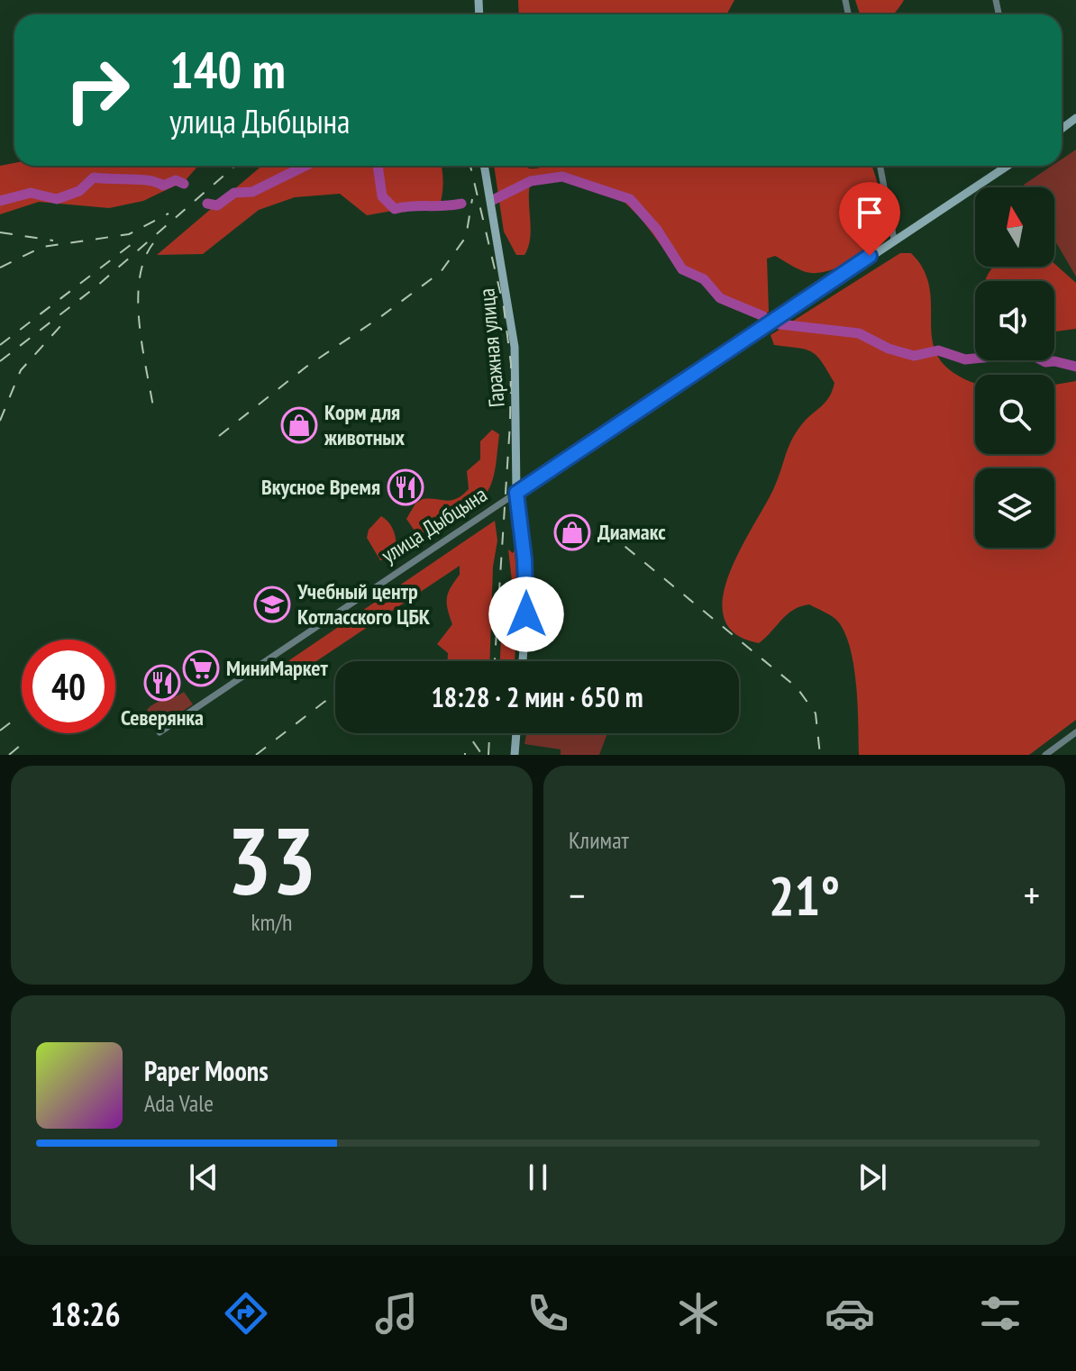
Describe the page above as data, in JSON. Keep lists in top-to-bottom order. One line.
{"streets":{"street":["Гаражная улица","улица Дыбцына"]},"crossings":[["Гаражная улица","улица Дыбцына"]],"places":{"shop":["Корм для животных","Диамакс"],"restaurant":["Вкусное Время","Северянка"],"school or university":["Учебный центр Котласского ЦБК"],"supermarket":["MиниMаркет"]},"north":"top","page":{"turn":["140 m","улица Дыбцына"],"limit":"40","trip":"18:28 · 2 мин · 650 m","tile":[["33","km/h"],"Климат"],"heat":["−","21°","+"],"song":["Paper Moons","Ada Vale"],"tabs":"18:26"}}
